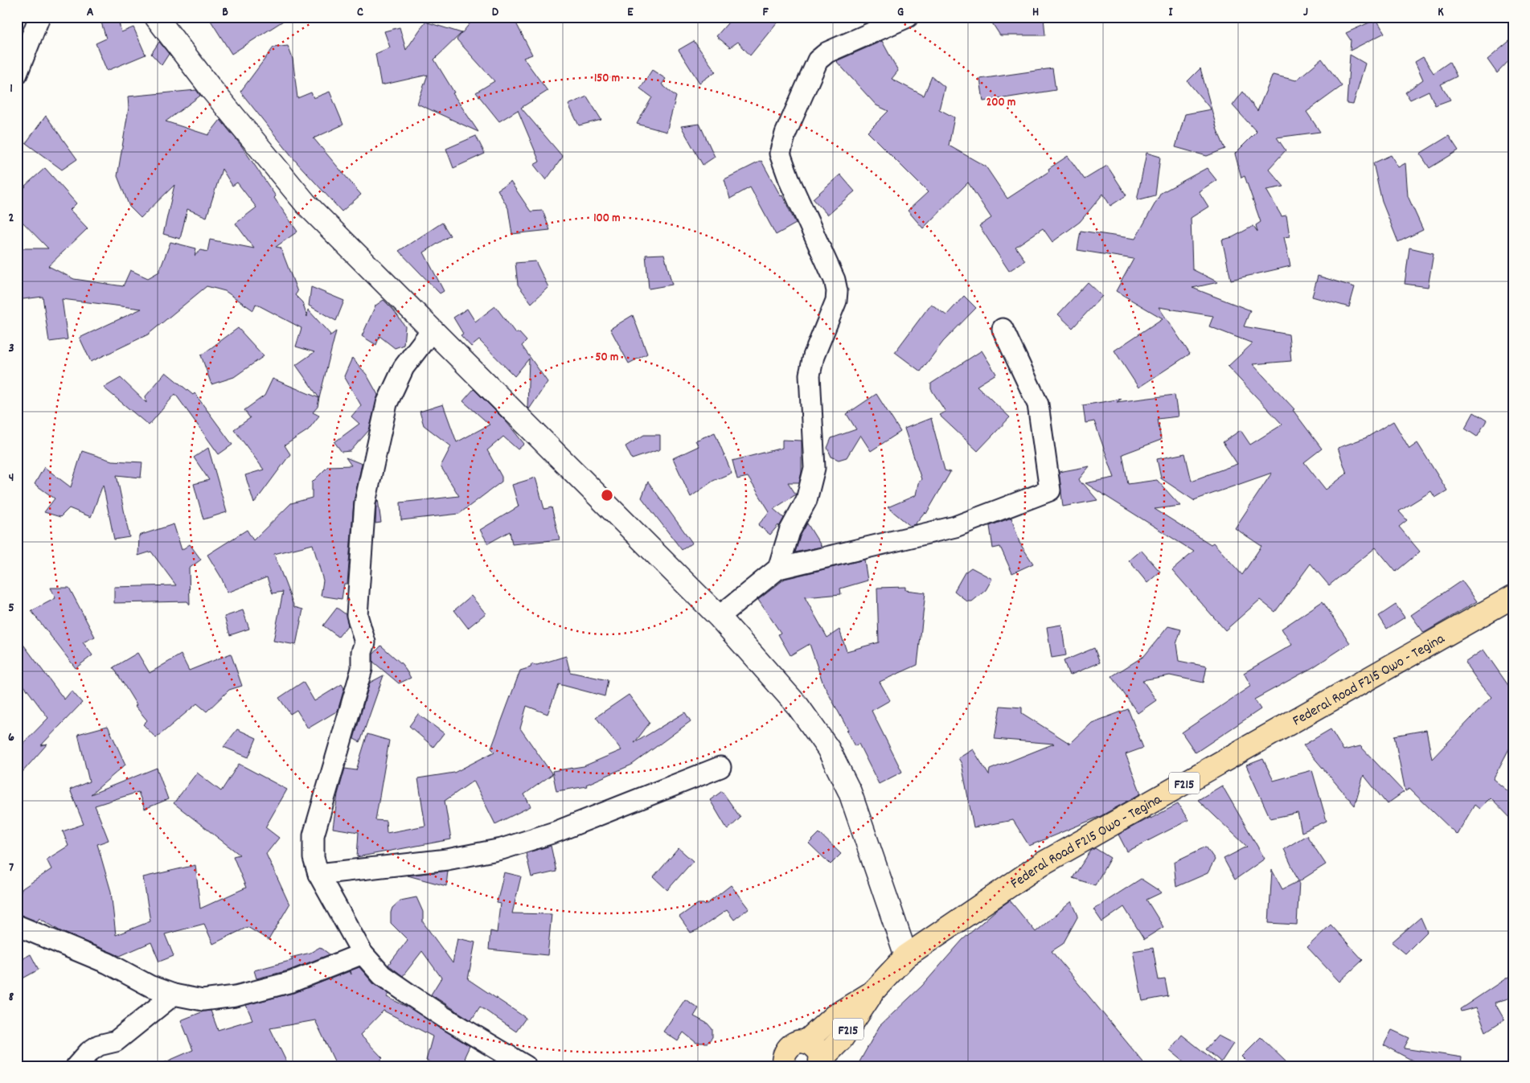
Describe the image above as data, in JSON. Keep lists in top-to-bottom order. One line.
{"streets":{"main road":["Federal Road F215 Owo - Tegina","F215"]},"crossings":[["Federal Road F215 Owo - Tegina","F215"]],"grid":{"columns":["A","B","C","D","E","F","G","H","I","J","K"],"rows":["1","2","3","4","5","6","7","8"]},"rings":["150 m","200 m","100 m","50 m"]}
